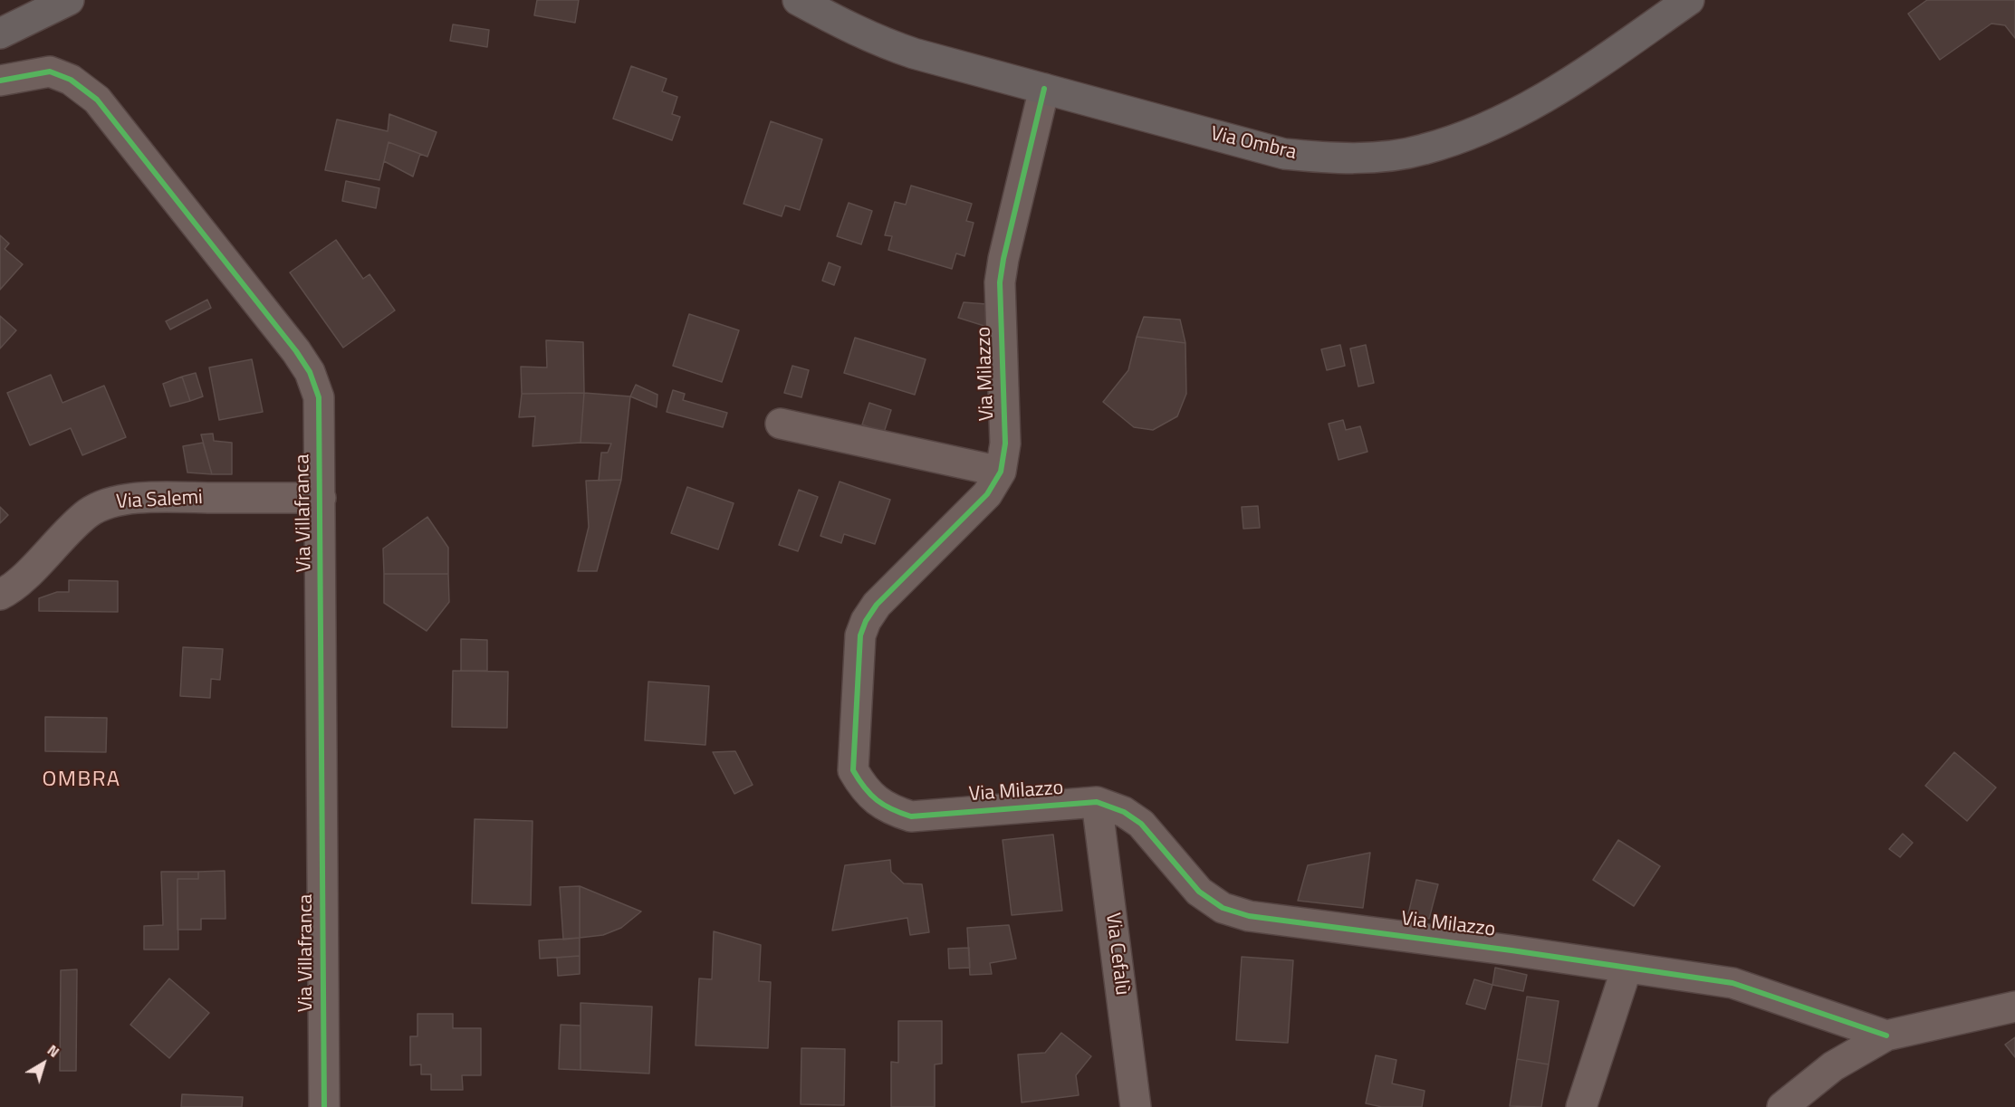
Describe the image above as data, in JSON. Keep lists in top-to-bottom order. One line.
{"streets":{"main road":["Via Ombra"],"street":["Via Milazzo","Via Salemi","Via Villafranca","Via Cefalù"]},"crossings":[["Via Ombra","Via Milazzo"],["Via Milazzo","Via Cefalù"],["Via Salemi","Via Villafranca"]],"districts":["OMBRA"],"north":"top right"}
